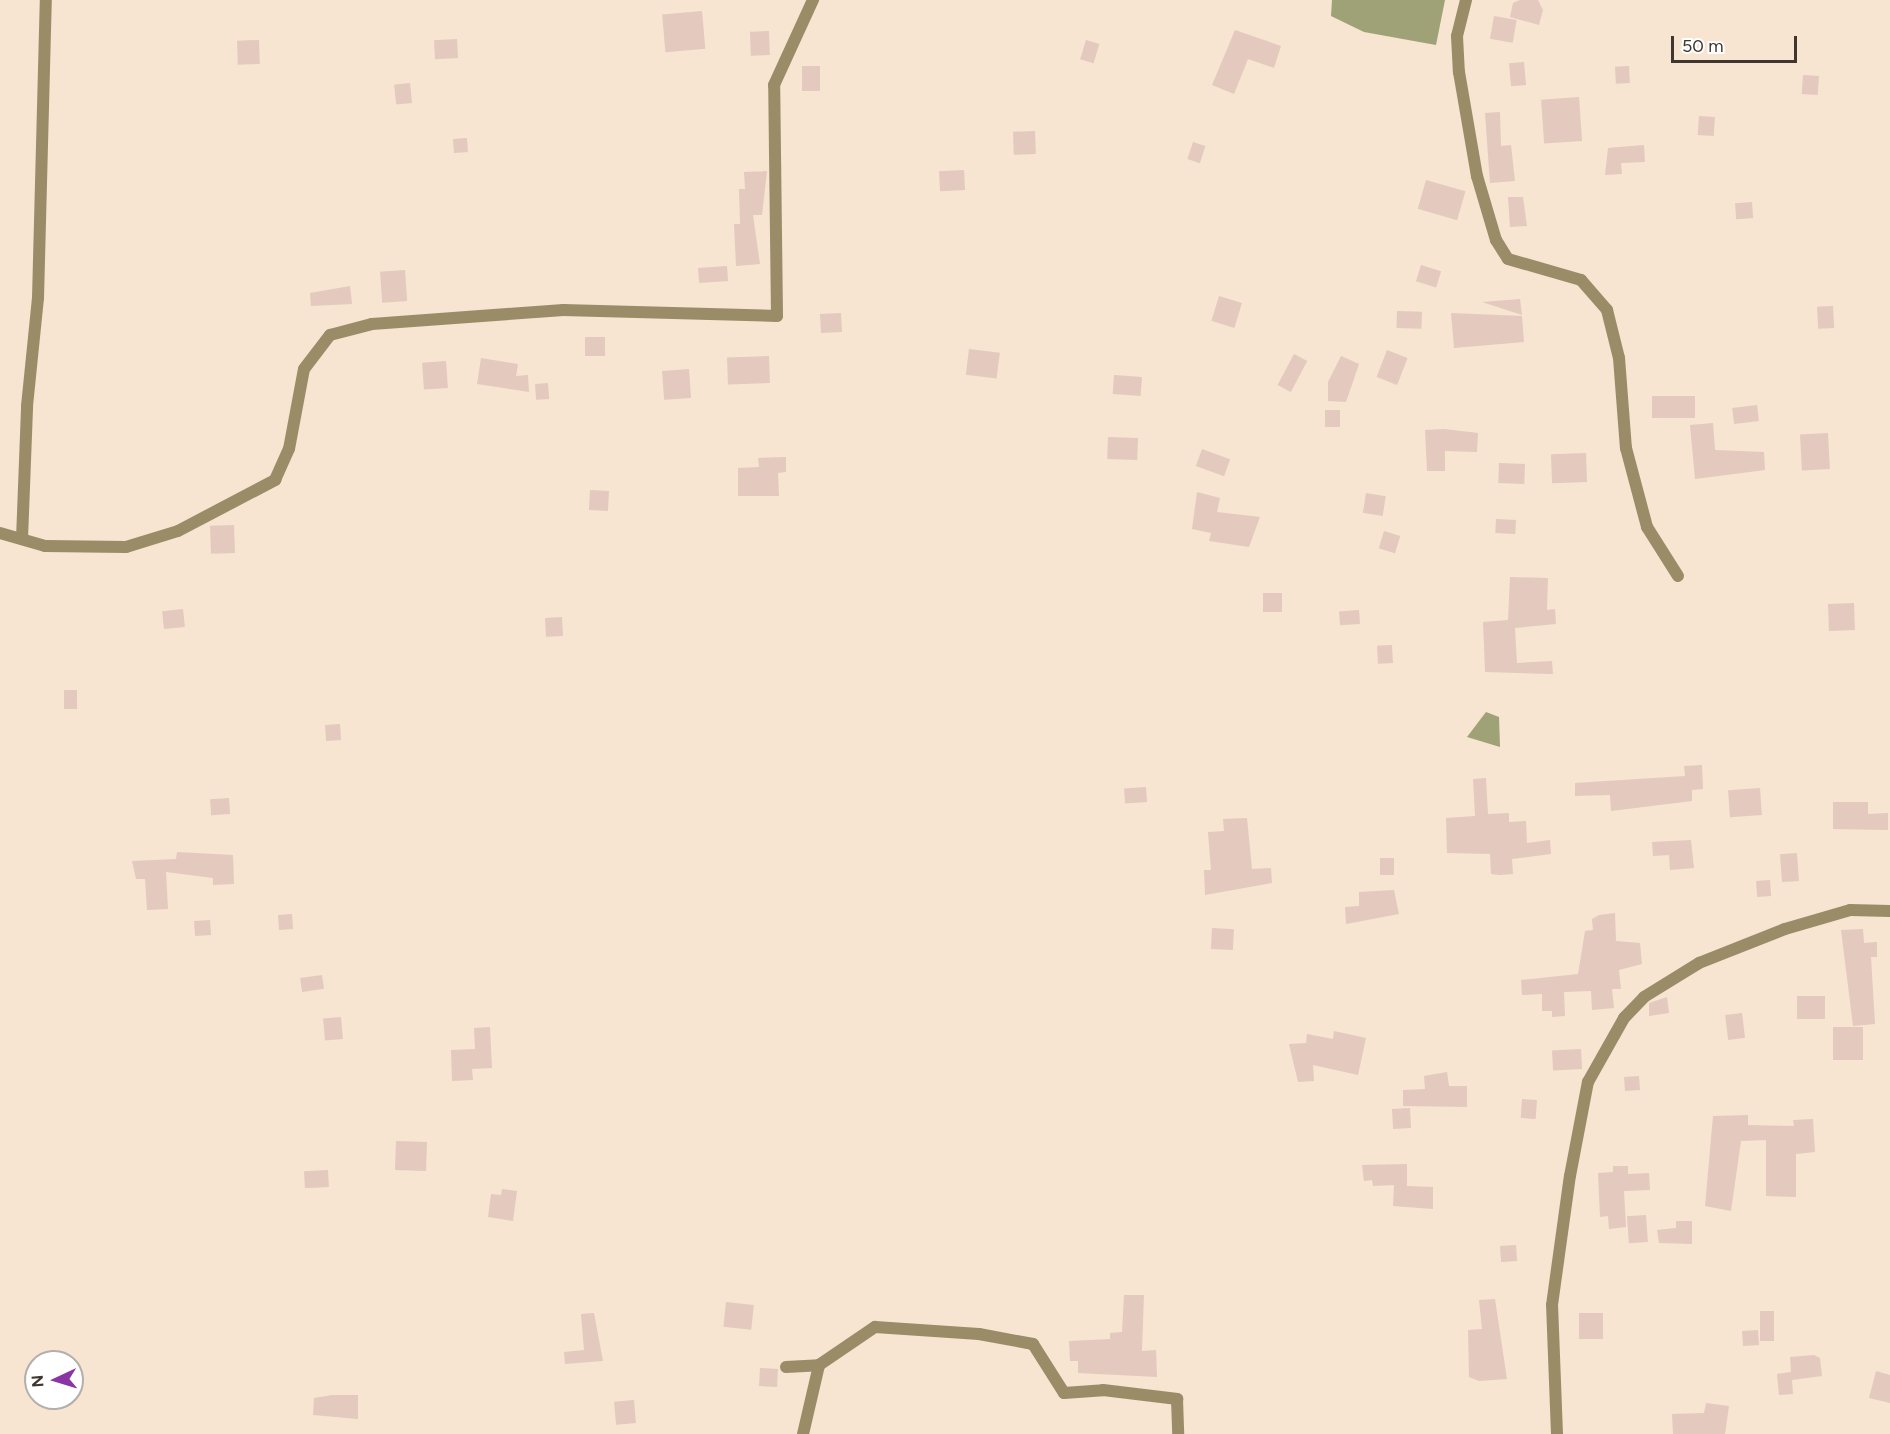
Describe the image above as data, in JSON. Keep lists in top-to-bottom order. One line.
{"scale_bar":"50 m","north":"left"}
